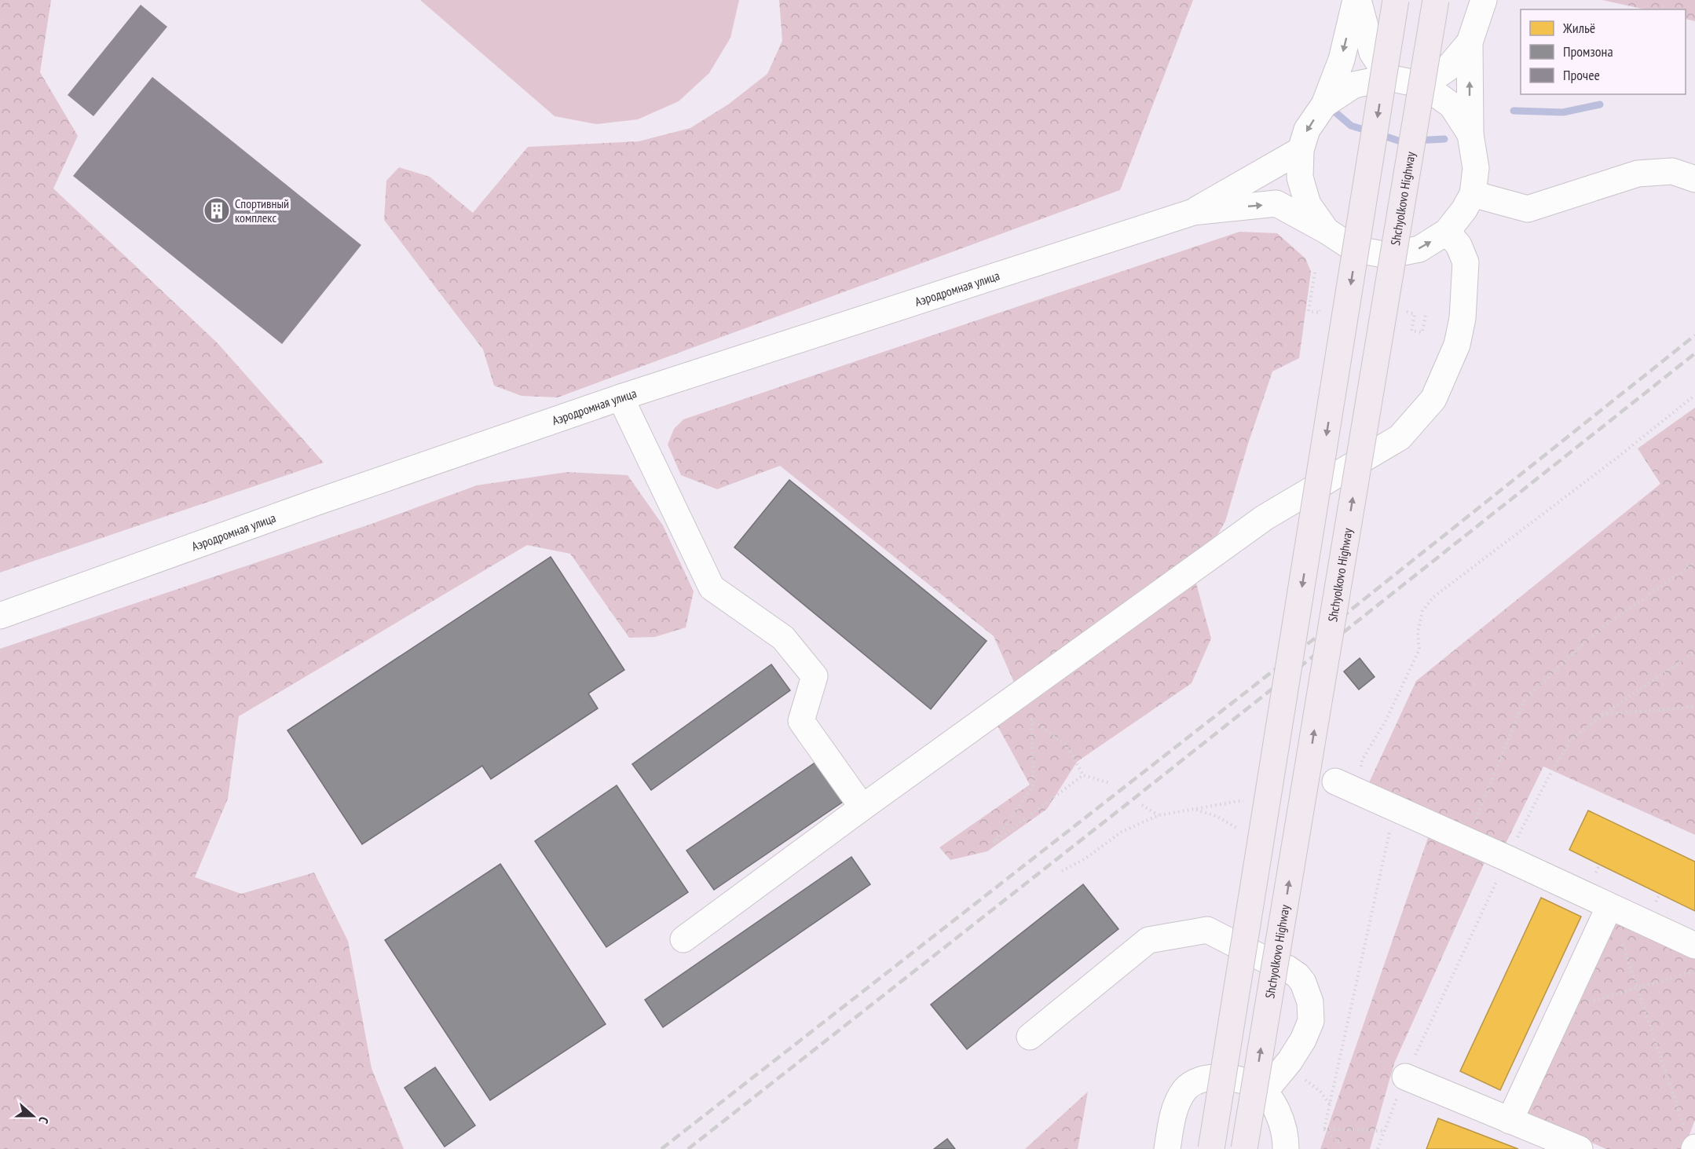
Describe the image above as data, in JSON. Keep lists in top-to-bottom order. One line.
{"streets":{"main road":["Shchyolkovo Highway"],"street":["Аэродромная улица"]},"places":{"building":["Спортивный комплекс"]},"legend":["Жильё","Промзона","Прочее"],"north":"right"}
